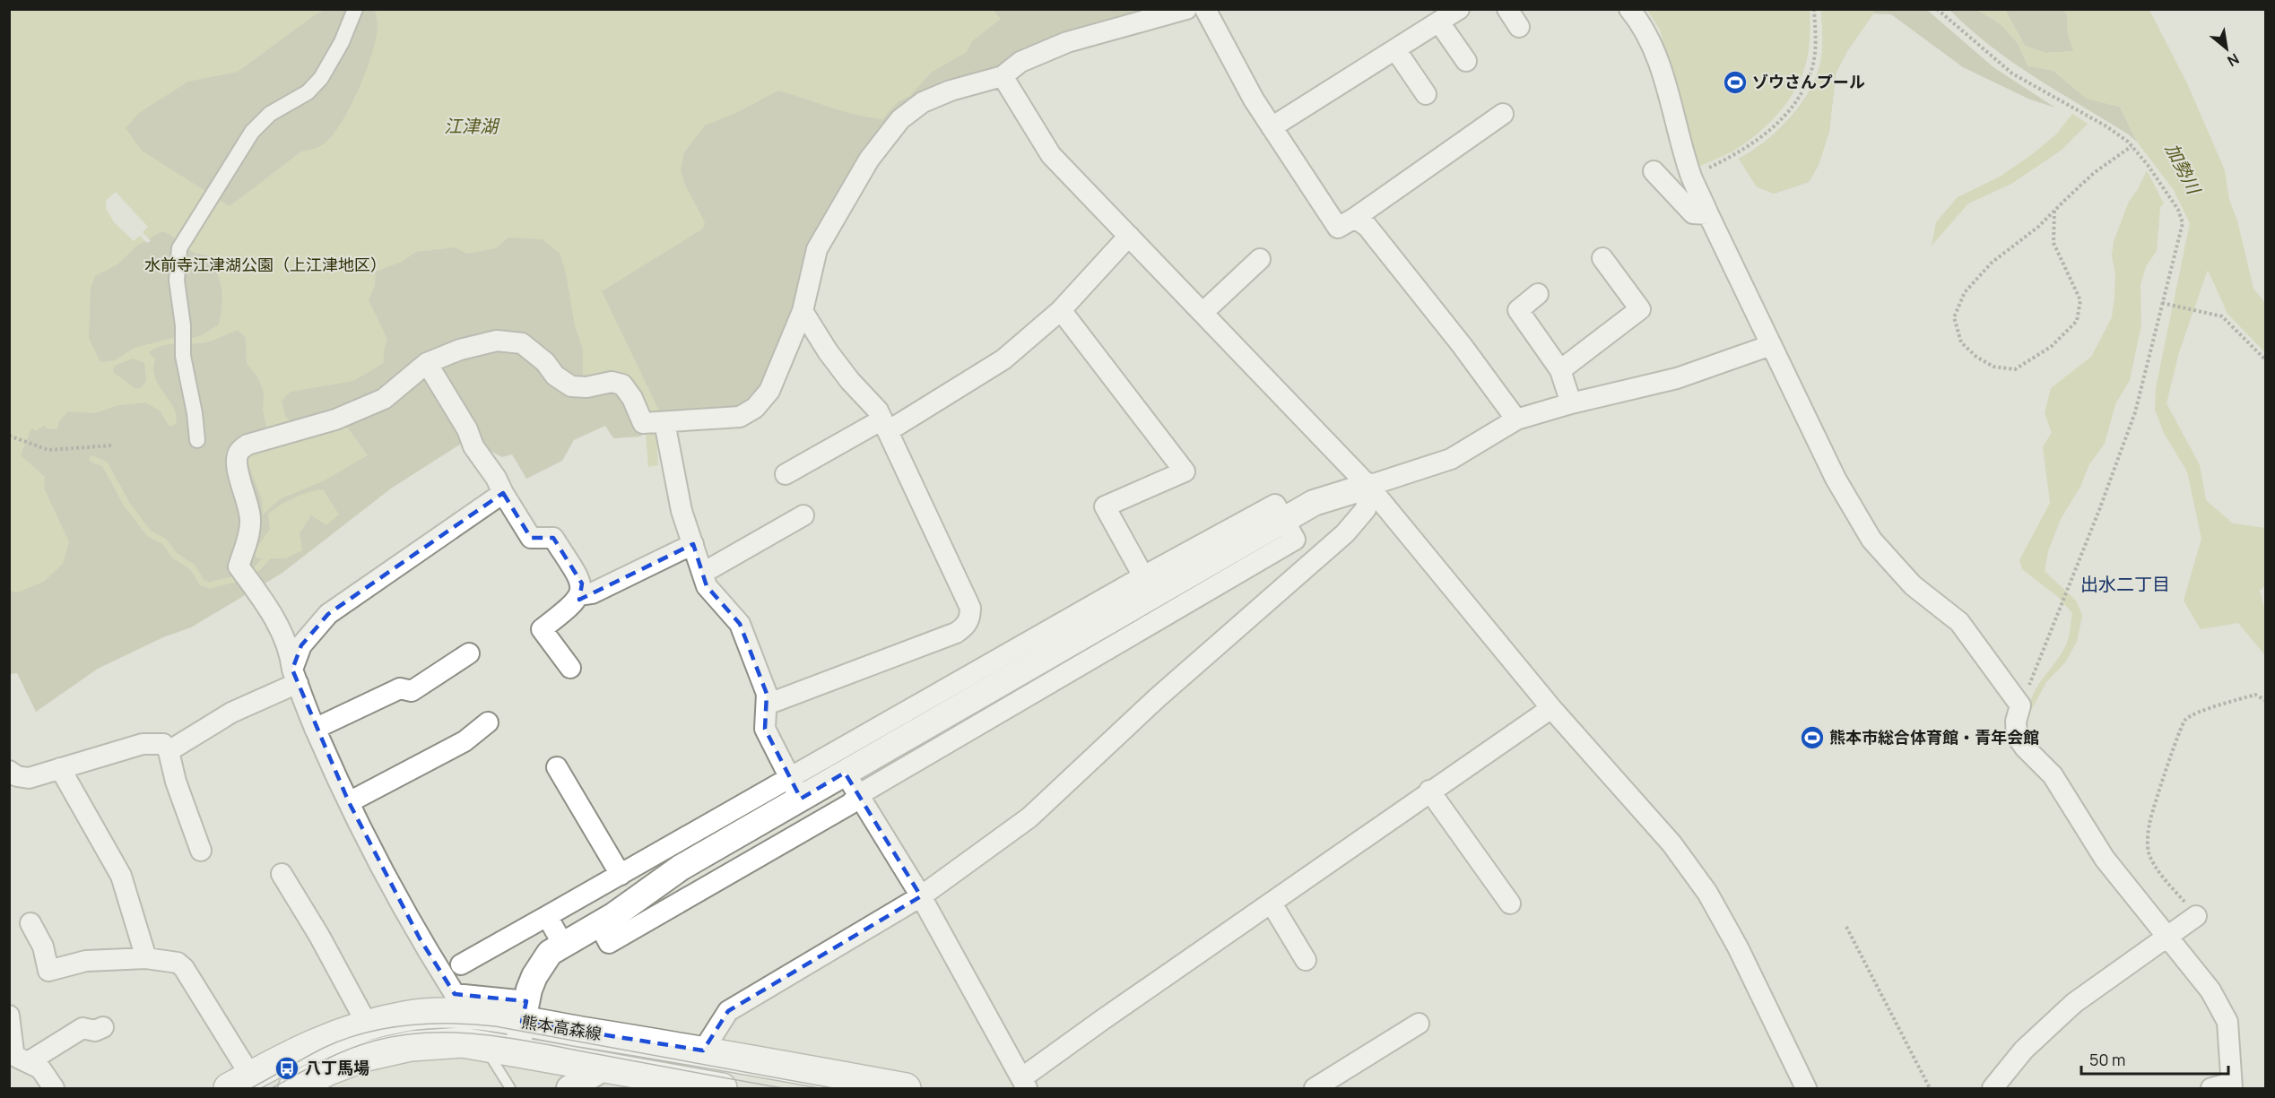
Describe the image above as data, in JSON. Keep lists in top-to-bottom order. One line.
{"streets":{"main road":["熊本高森線"]},"districts":["出水二丁目"],"water":["江津湖","加勢川"],"parks":["水前寺江津湖公園（上江津地区）"],"places":{"sports":["ゾウさんプール","熊本市総合体育館・青年会館"],"bus stop":["八丁馬場"]},"scale_bar":"50 m","north":"bottom right"}
